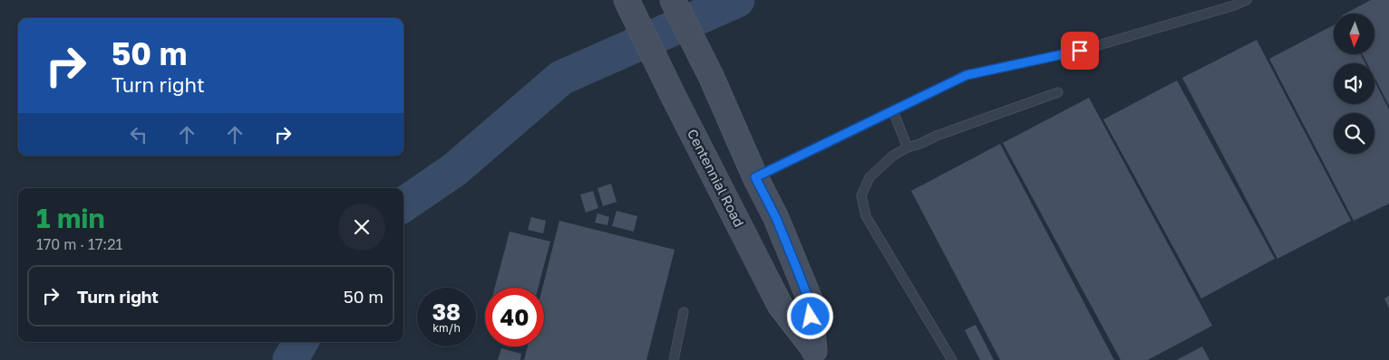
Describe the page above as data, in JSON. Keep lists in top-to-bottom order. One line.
{"streets":{"street":["Centennial Road"]},"north":"bottom","page":{"turn":["50 m","Turn right"],"heading":["1 min","170 m · 17:21"],"list":[{"name":"Turn right","value":"50 m"}],"speed":"38 km/h","limit":"40"}}
